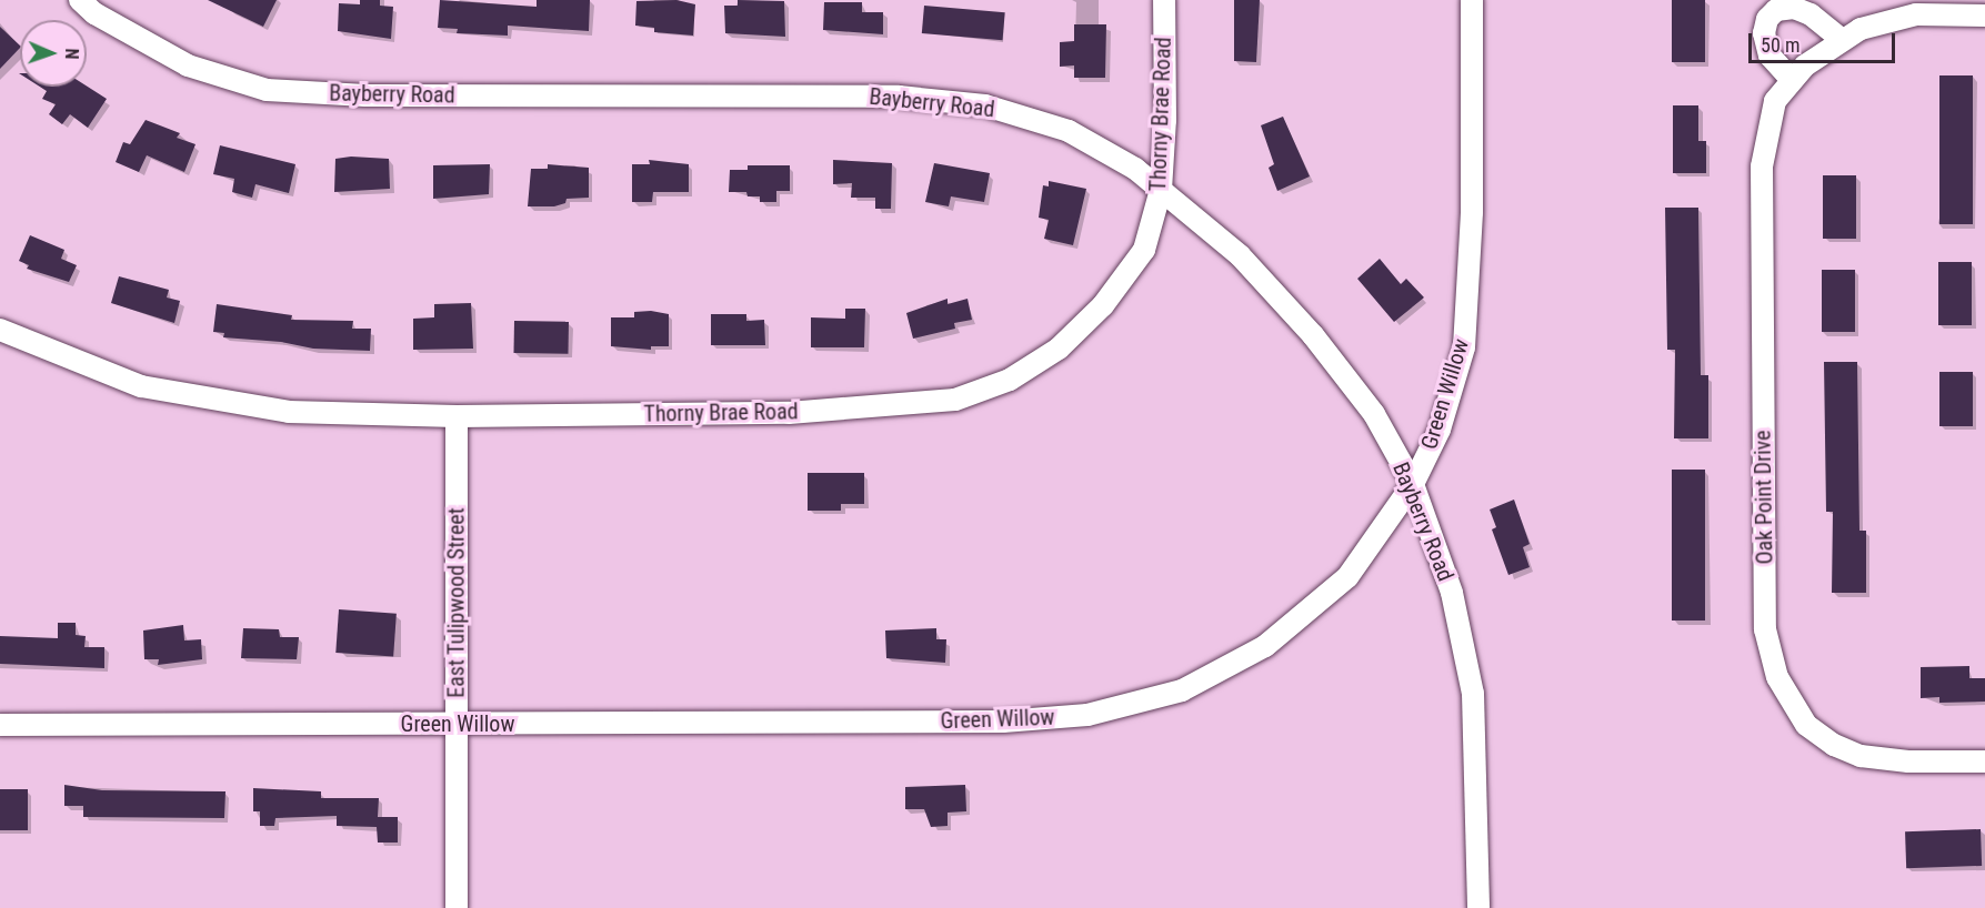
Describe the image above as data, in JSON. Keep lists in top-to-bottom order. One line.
{"streets":{"street":["Bayberry Road","Thorny Brae Road","Green Willow","Oak Point Drive","East Tulipwood Street"]},"crossings":[["Bayberry Road","Thorny Brae Road"],["Bayberry Road","Green Willow"],["Thorny Brae Road","East Tulipwood Street"],["Green Willow","East Tulipwood Street"]],"scale_bar":"50 m","north":"right"}
